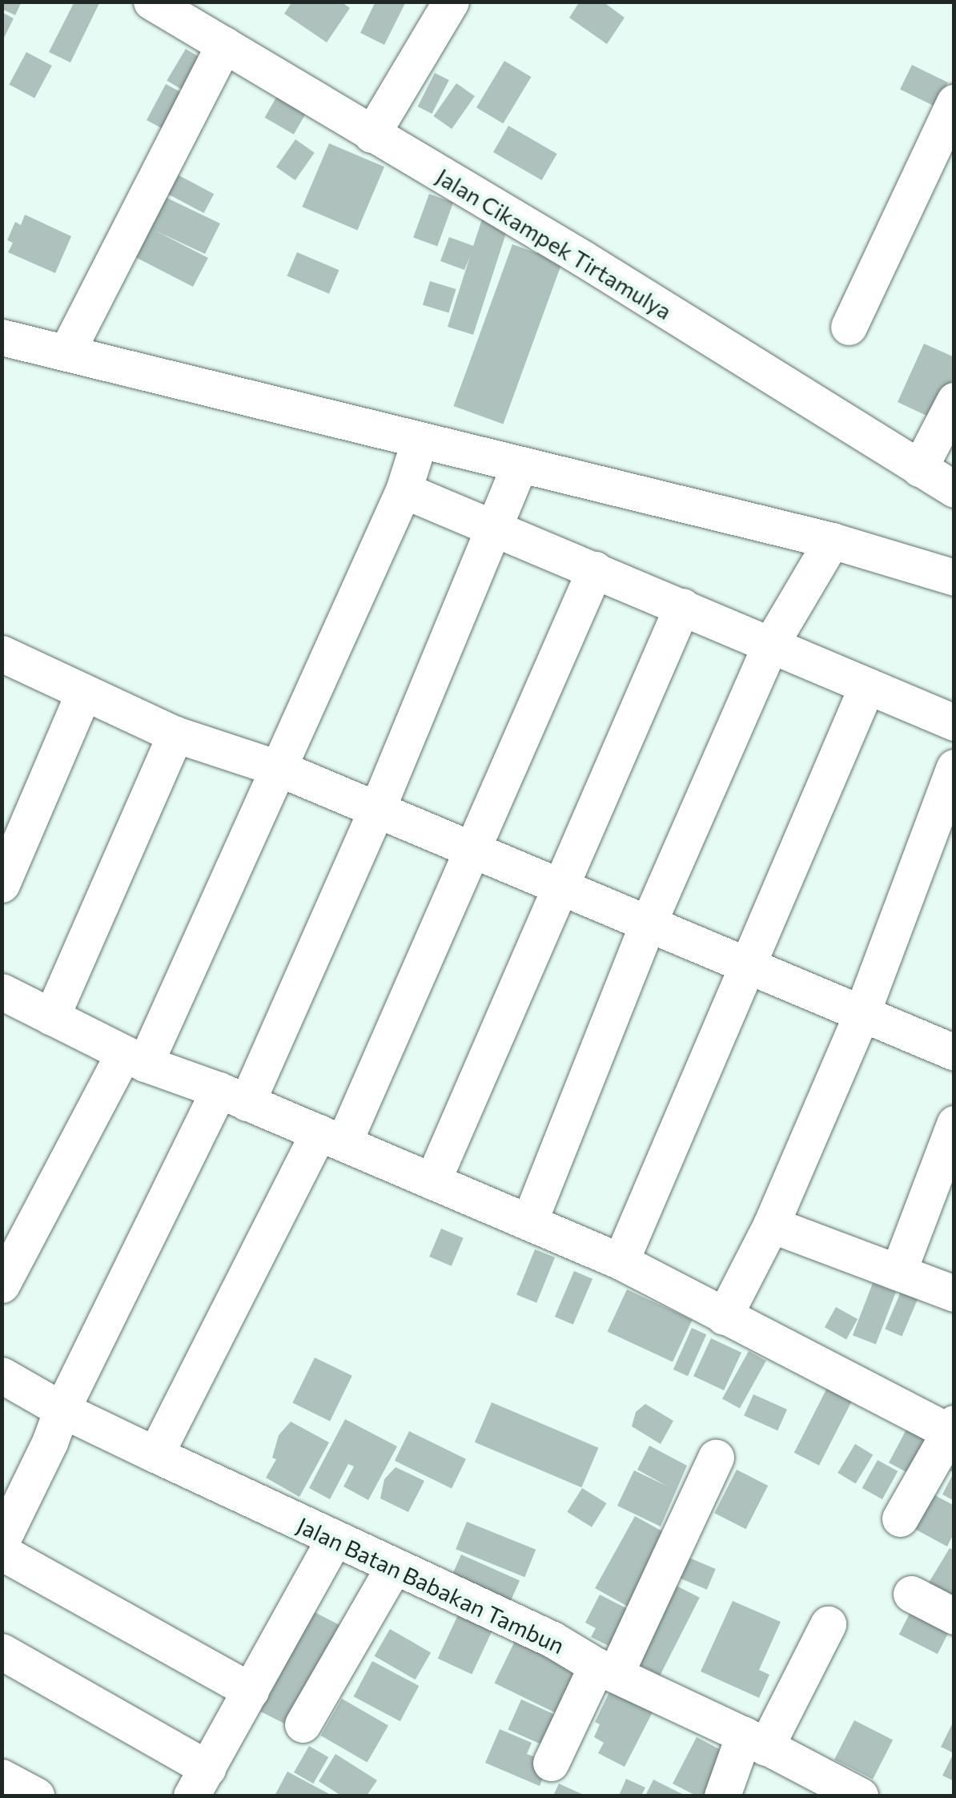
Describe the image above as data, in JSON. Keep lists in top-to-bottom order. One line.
{"streets":{"street":["Jalan Cikampek Tirtamulya","Jalan Batan Babakan Tambun"]}}
